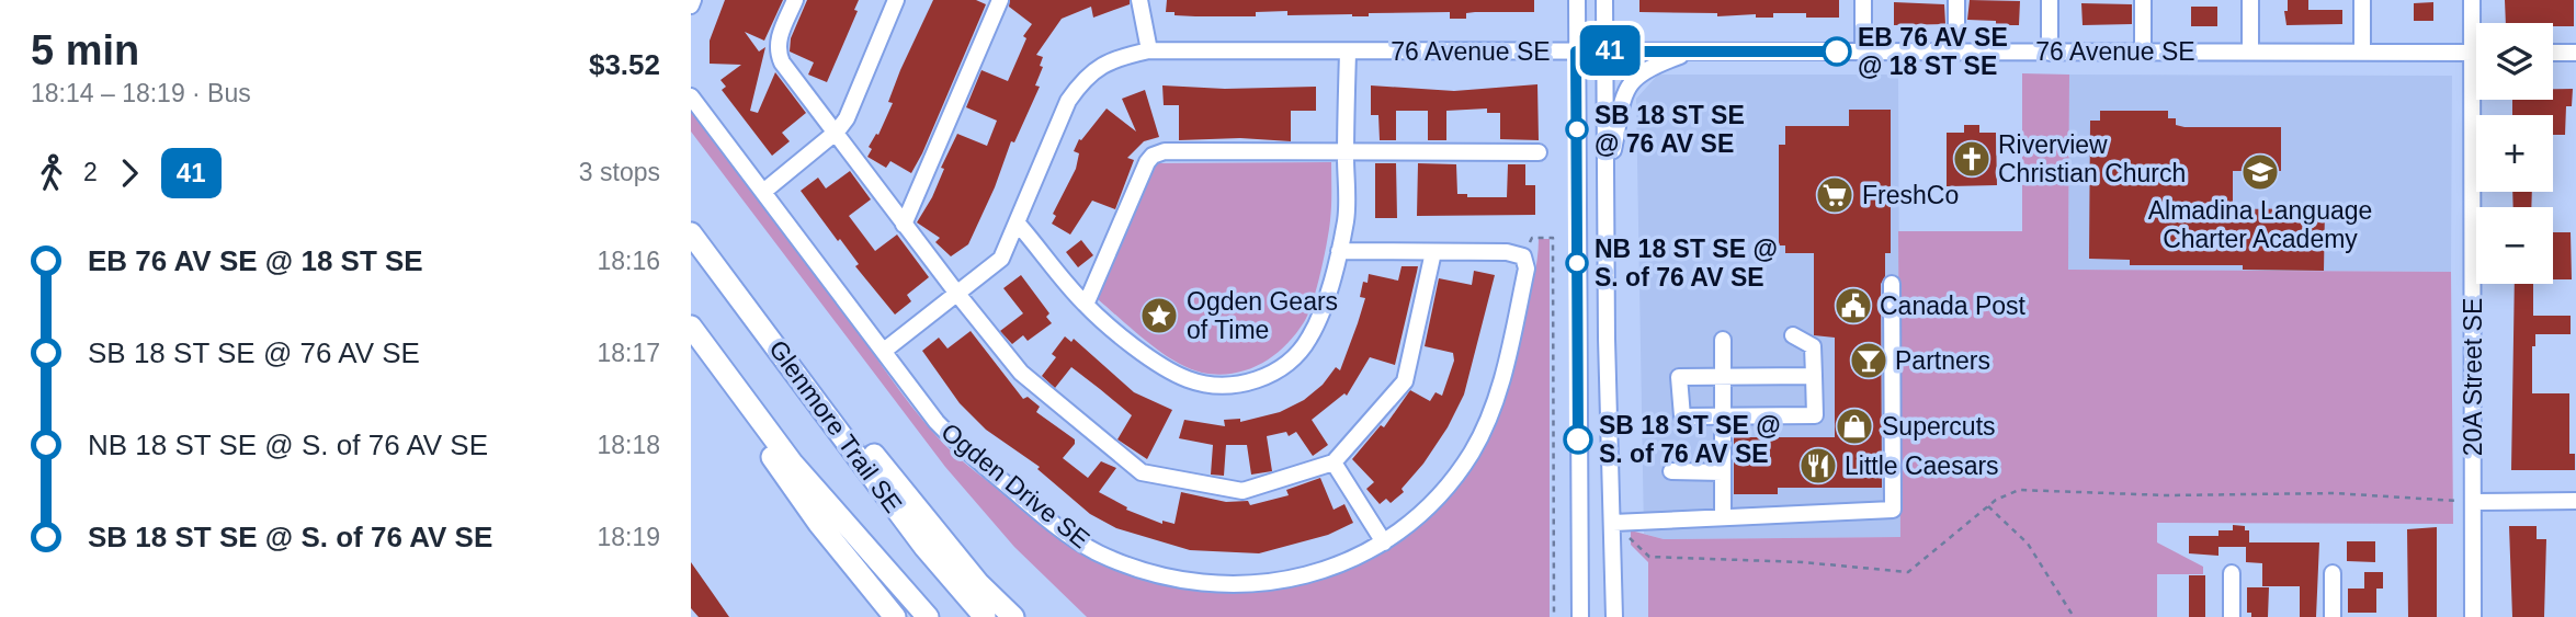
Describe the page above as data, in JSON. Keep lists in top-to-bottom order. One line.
{"streets":{"highway":["Glenmore Trail SE"],"street":["76 Avenue SE","20A Street SE","Ogden Drive SE"]},"crossings":[["76 Avenue SE","20A Street SE"],["76 Avenue SE","Ogden Drive SE"]],"places":{"other":["EB 76 AV SE @ 18 ST SE","SB 18 ST SE @ 76 AV SE","NB 18 ST SE @ S. of 76 AV SE","SB 18 ST SE @ S. of 76 AV SE"],"church":["Riverview Christian Church"],"school or university":["Almadina Language Charter Academy"],"supermarket":["FreshCo"],"public building":["Canada Post"],"place":["Ogden Gears of Time"],"bar":["Partners"],"shop":["Supercuts"],"restaurant":["Little Caesars"]},"lines":["bus line 41"],"page":{"heading":["5 min","18:14 – 18:19 · Bus","$3.52"],"on_map":"41","map_buttons":["+","−"],"legs":["2","41","3 stops"],"list":[{"name":"EB 76 AV SE @ 18 ST SE","value":"18:16"},{"name":"SB 18 ST SE @ 76 AV SE","value":"18:17"},{"name":"NB 18 ST SE @ S. of 76 AV SE","value":"18:18"},{"name":"SB 18 ST SE @ S. of 76 AV SE","value":"18:19"}]}}
